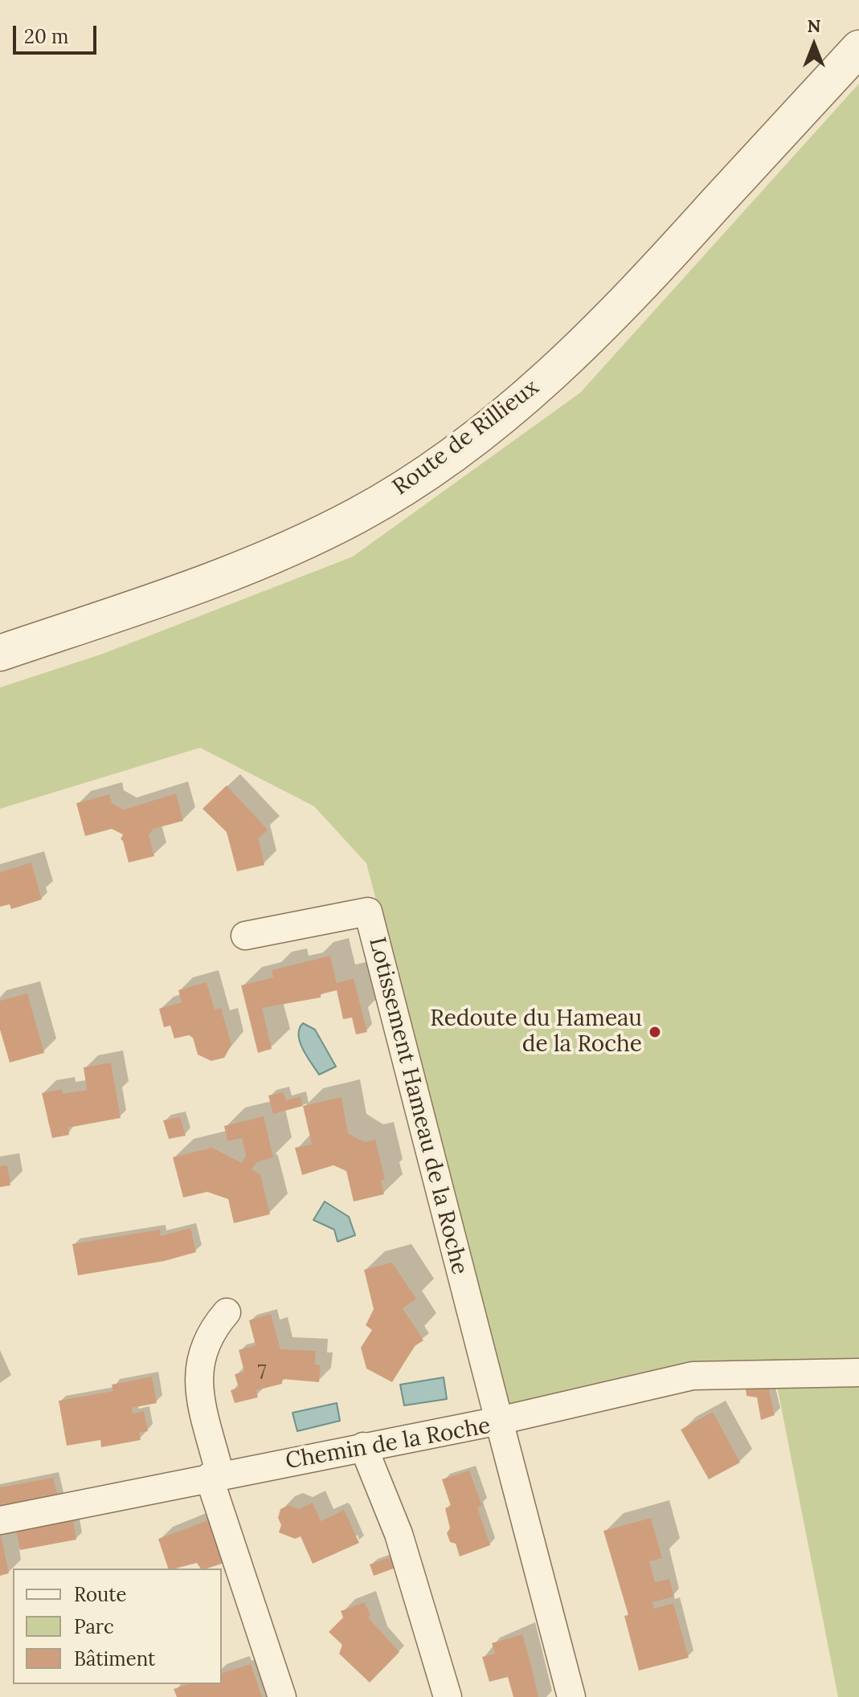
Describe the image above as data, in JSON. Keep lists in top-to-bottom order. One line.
{"streets":{"street":["Route de Rillieux","Lotissement Hameau de la Roche","Chemin de la Roche"]},"crossings":[["Lotissement Hameau de la Roche","Chemin de la Roche"]],"places":["Redoute du Hameau de la Roche"],"house_numbers":["7"],"legend":["Route","Parc","Bâtiment"],"scale_bar":"20 m","north":"top"}
